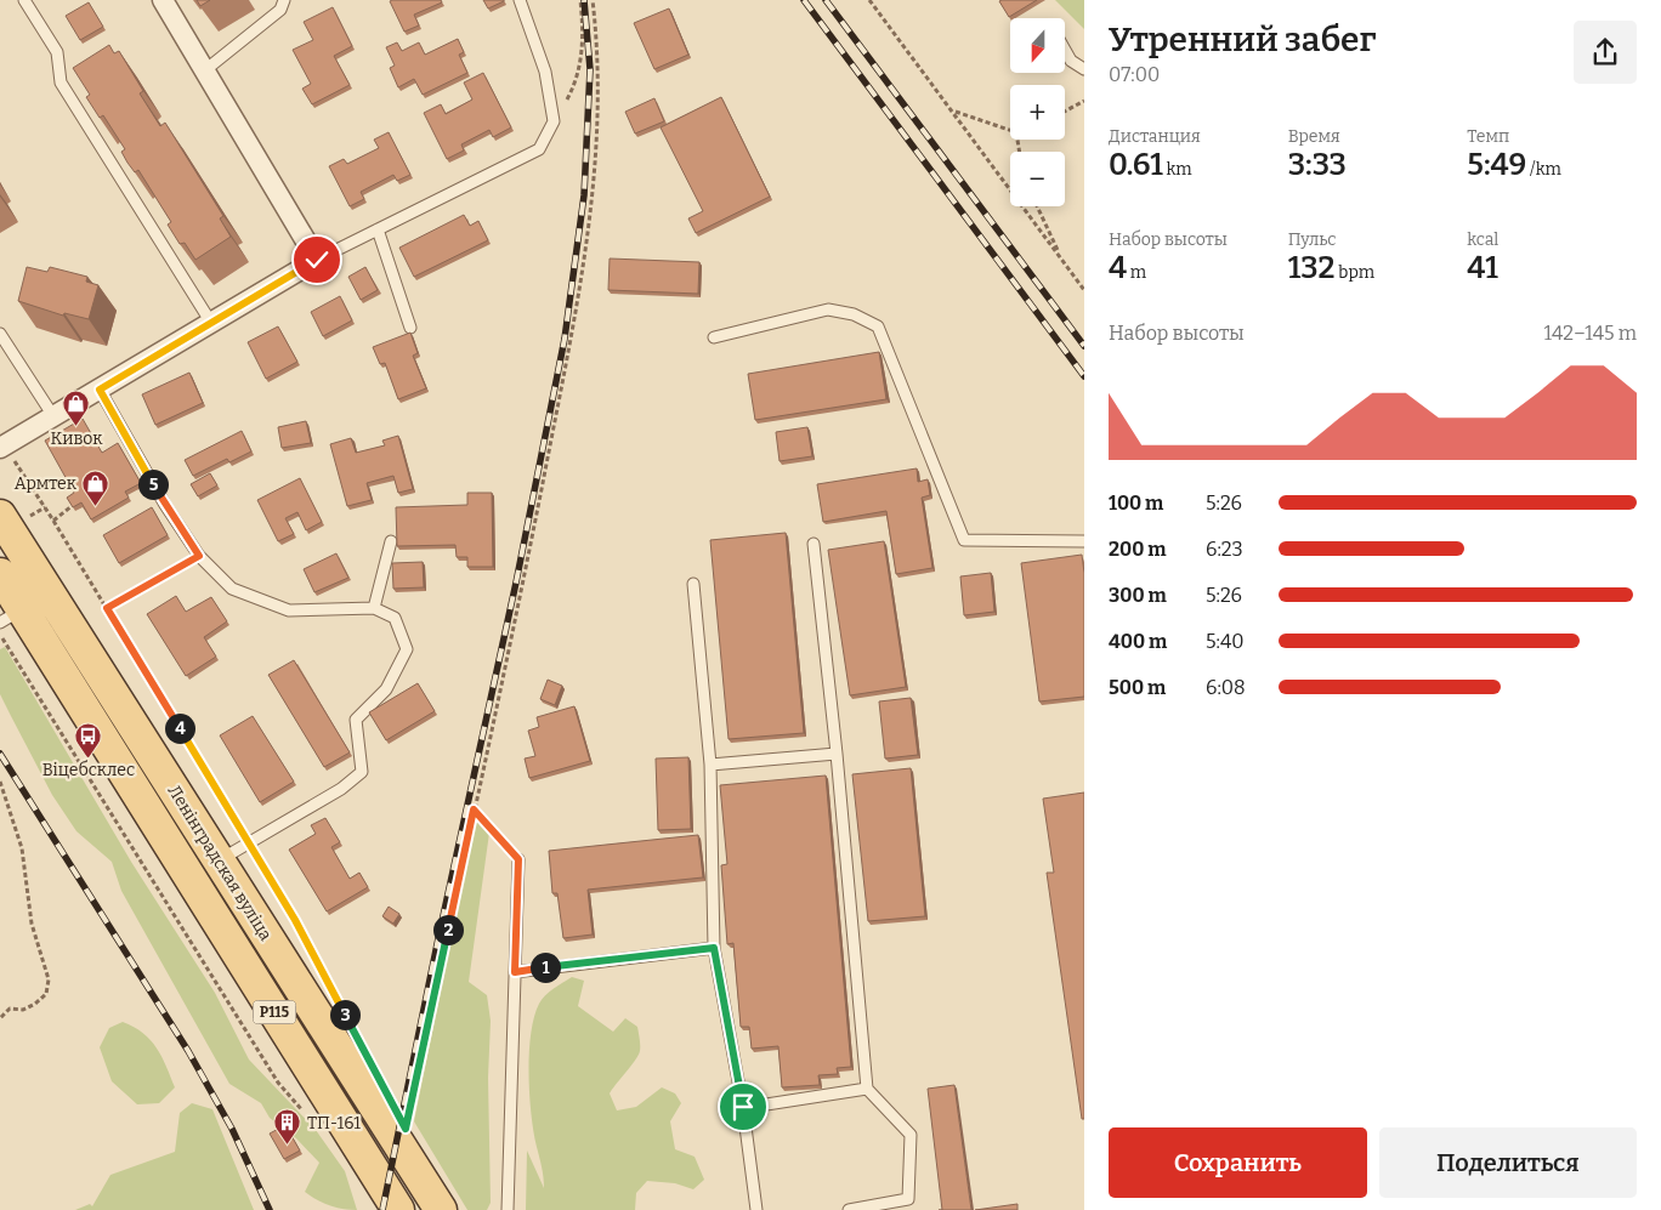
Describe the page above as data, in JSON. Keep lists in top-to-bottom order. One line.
{"streets":{"main road":["Ленінградская вуліца","Р115"]},"places":{"shop":["Кивок","Армтек"],"bus stop":["Віцебсклес"],"building":["ТП-161"]},"north":"bottom","page":{"heading":["Утренний забег","07:00"],"map_buttons":["+","−"],"stats":[["Дистанция","0.61 km"],["Время","3:33"],["Темп","5:49 /km"],["Набор высоты","4 m"],["Пульс","132 bpm"],["kcal","41"]],"chart":["Набор высоты","142–145 m"],"pins":["5","4","2","1","3"],"list":[{"name":"100 m","note":"5:26"},{"name":"200 m","note":"6:23"},{"name":"300 m","note":"5:26"},{"name":"400 m","note":"5:40"},{"name":"500 m","note":"6:08"}],"buttons":["Сохранить","Поделиться"]}}
